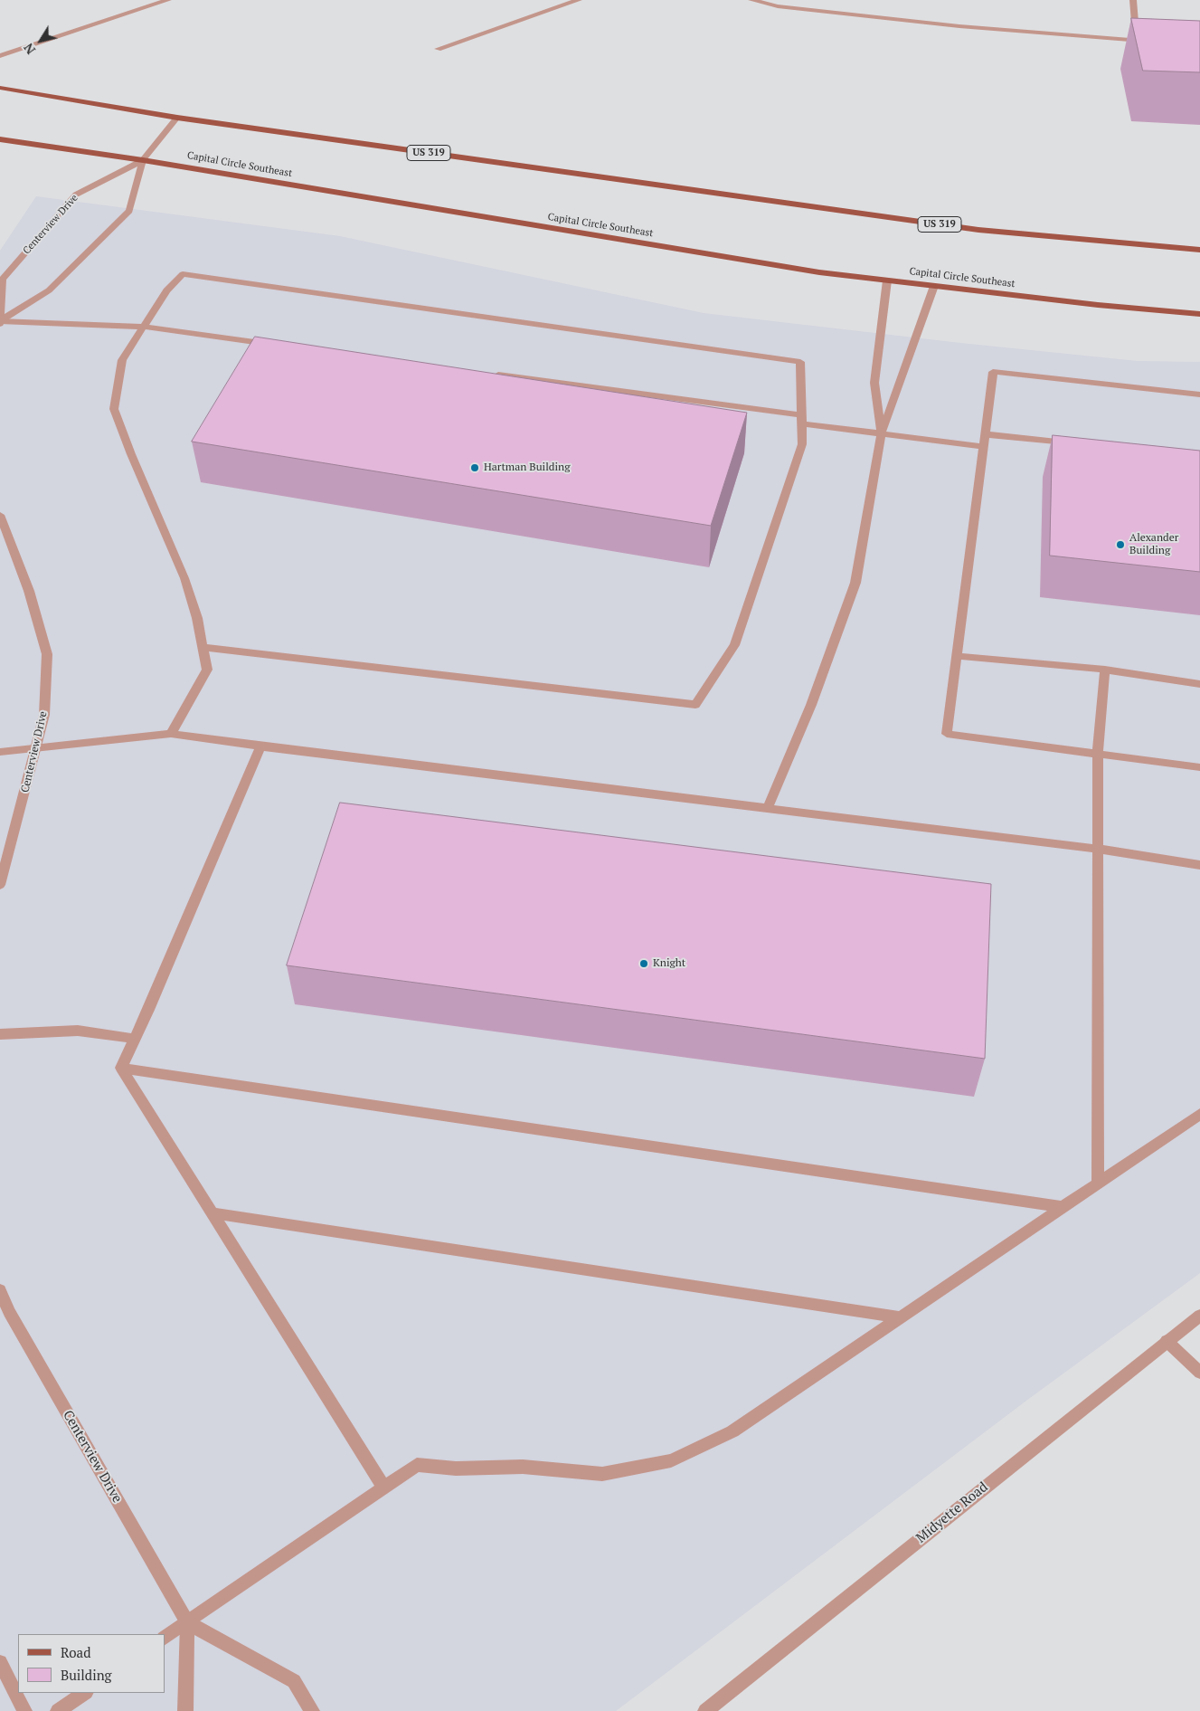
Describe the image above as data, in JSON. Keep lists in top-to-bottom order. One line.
{"streets":{"main road":["US 319","Capital Circle Southeast"],"street":["Centerview Drive","Midyette Road"]},"crossings":[["US 319","Centerview Drive"],["Capital Circle Southeast","Centerview Drive"]],"places":["Hartman Building","Alexander Building","Knight"],"legend":["Road","Building"],"north":"bottom left"}
